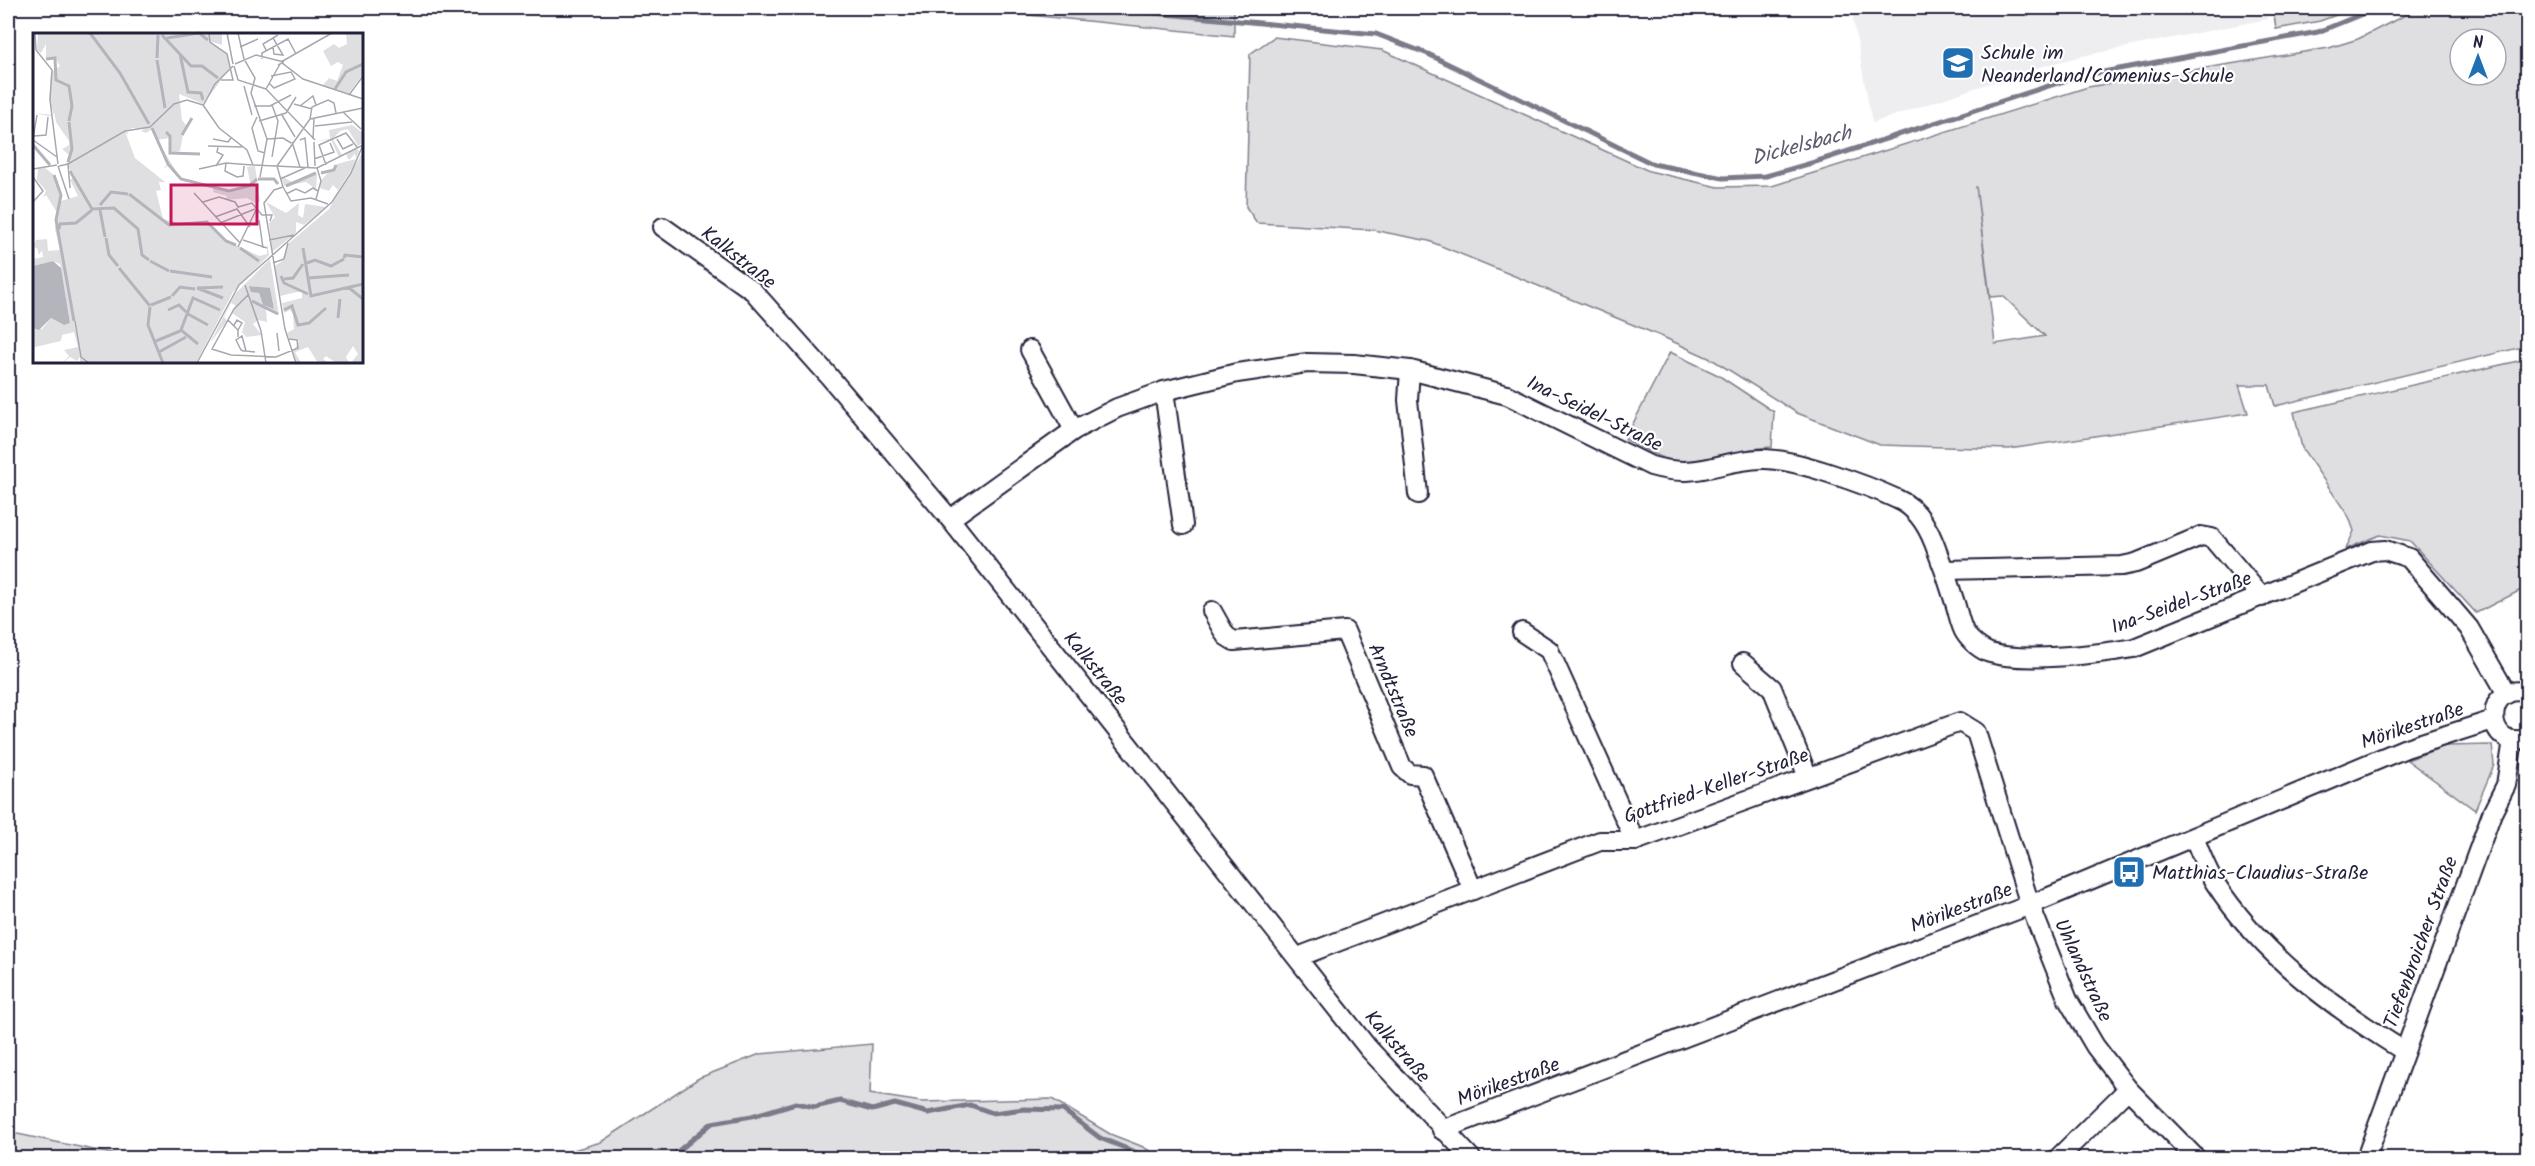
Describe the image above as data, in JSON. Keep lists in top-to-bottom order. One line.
{"streets":{"street":["Kalkstraße","Ina-Seidel-Straße","Arndtstraße","Mörikestraße","Gottfried-Keller-Straße","Tiefenbroicher Straße","Uhlandstraße"]},"crossings":[["Kalkstraße","Ina-Seidel-Straße"],["Kalkstraße","Mörikestraße"],["Kalkstraße","Gottfried-Keller-Straße"],["Arndtstraße","Gottfried-Keller-Straße"],["Mörikestraße","Gottfried-Keller-Straße"],["Mörikestraße","Uhlandstraße"],["Gottfried-Keller-Straße","Uhlandstraße"]],"water":["Dickelsbach"],"places":{"school or university":["Schule im Neanderland/Comenius-Schule"],"bus stop":["Matthias-Claudius-Straße"]},"north":"top"}
